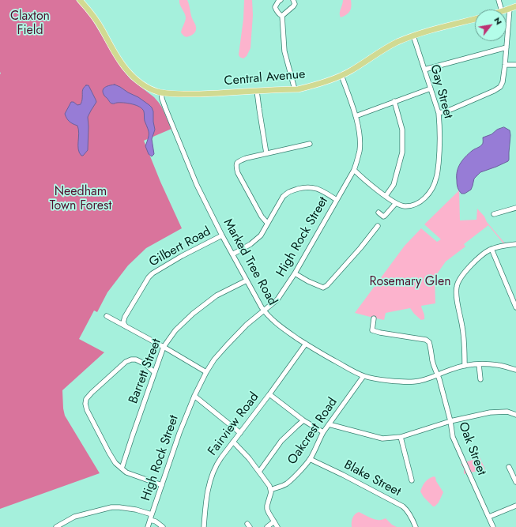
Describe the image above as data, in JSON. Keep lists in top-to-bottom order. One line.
{"streets":{"main road":["Central Avenue"],"street":["Gay Street","High Rock Street","Gilbert Road","Marked Tree Road","Barrett Street","Fairview Road","Oakcrest Road","Oak Street","Blake Street"]},"crossings":[["Central Avenue","Gay Street"],["Central Avenue","High Rock Street"],["Central Avenue","Marked Tree Road"],["Gay Street","High Rock Street"],["High Rock Street","Marked Tree Road"],["Gilbert Road","Marked Tree Road"],["Marked Tree Road","Barrett Street"],["Marked Tree Road","Fairview Road"],["Marked Tree Road","Oakcrest Road"],["Marked Tree Road","Oak Street"],["Oakcrest Road","Blake Street"]],"parks":["Claxton Field","Needham Town Forest","Rosemary Glen"],"north":"top right"}
